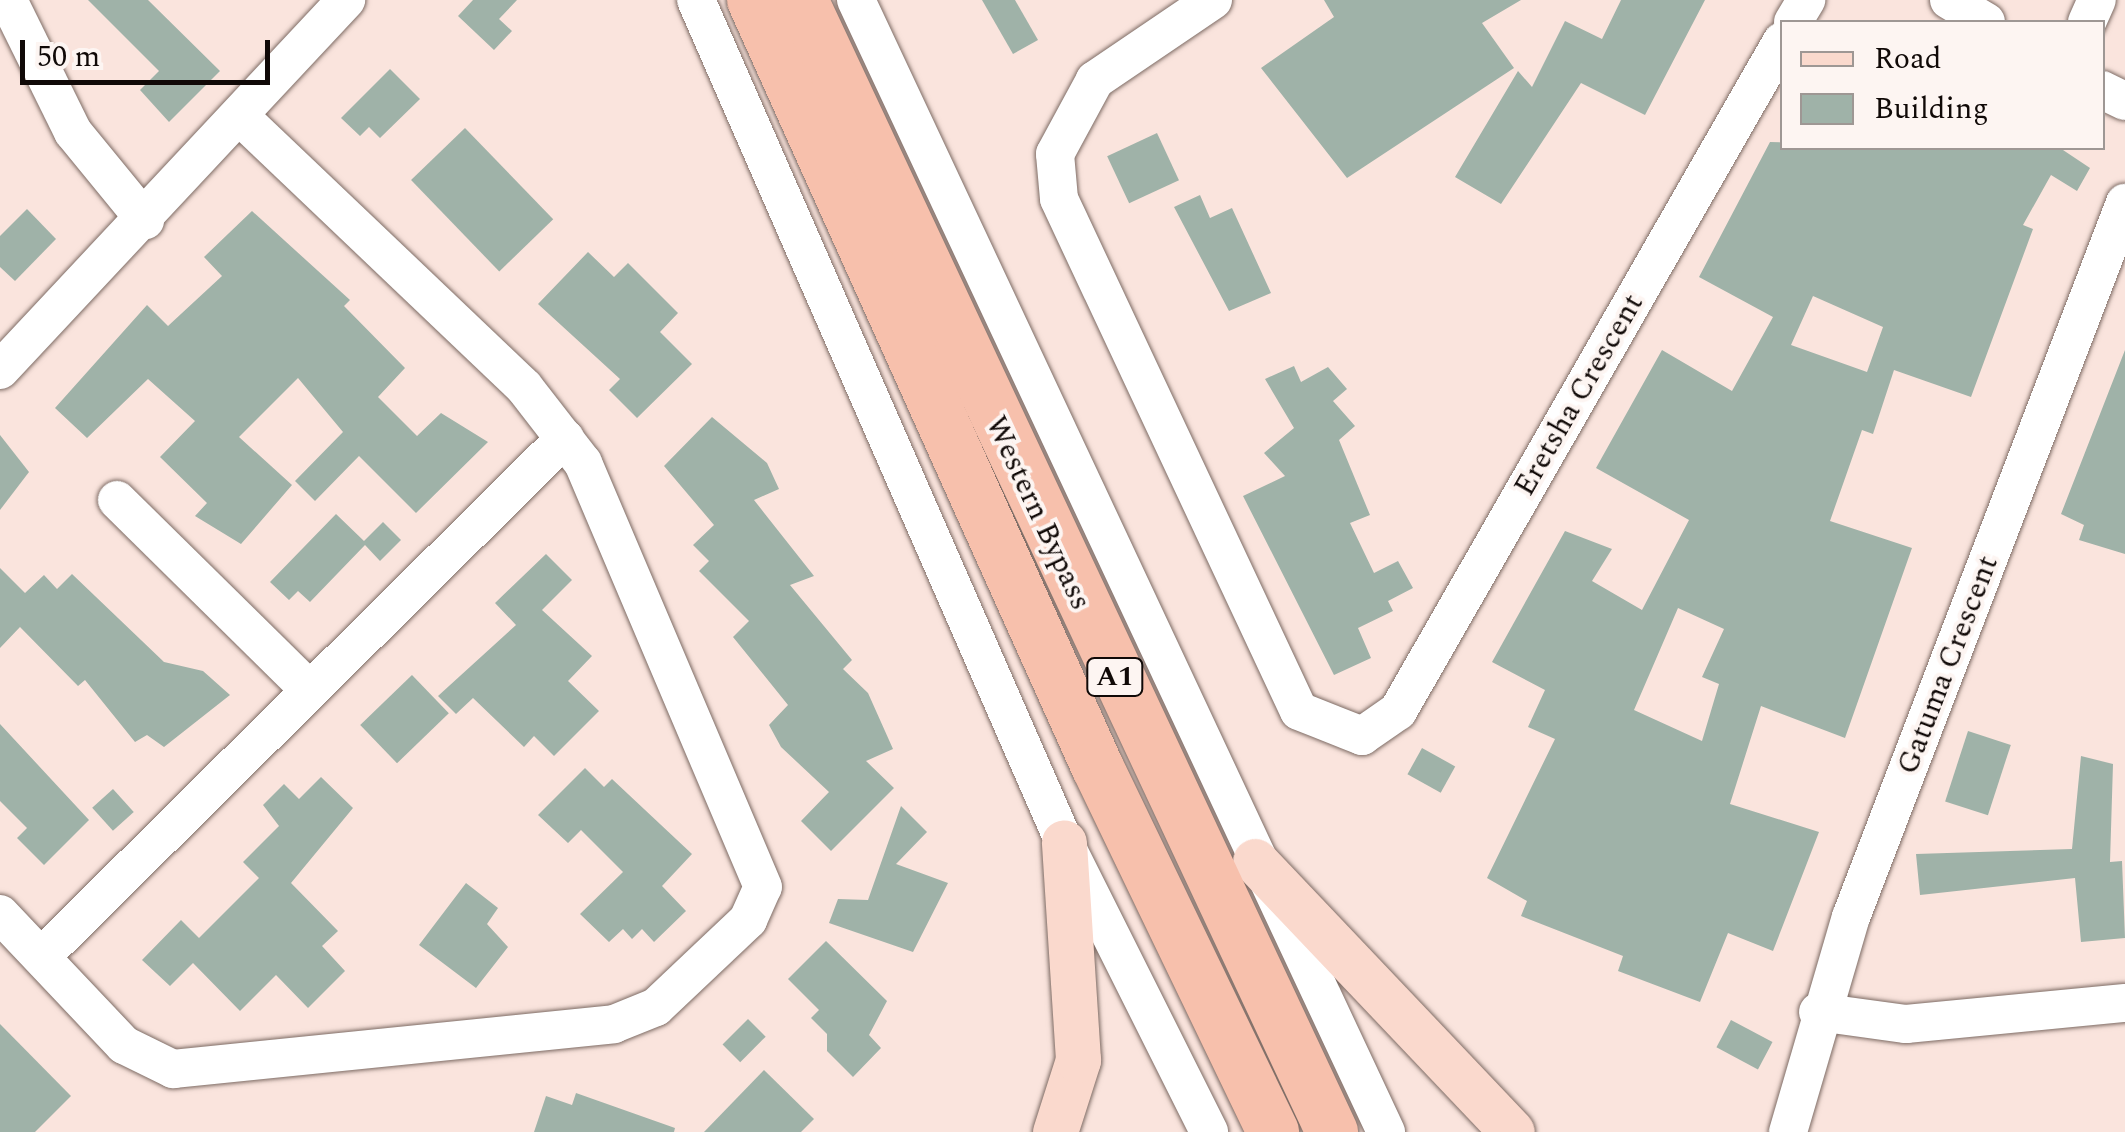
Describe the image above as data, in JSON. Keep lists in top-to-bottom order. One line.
{"streets":{"highway":["Western Bypass","A1"],"street":["Eretsha Crescent","Gatuma Crescent"]},"legend":["Road","Building"],"scale_bar":"50 m"}
